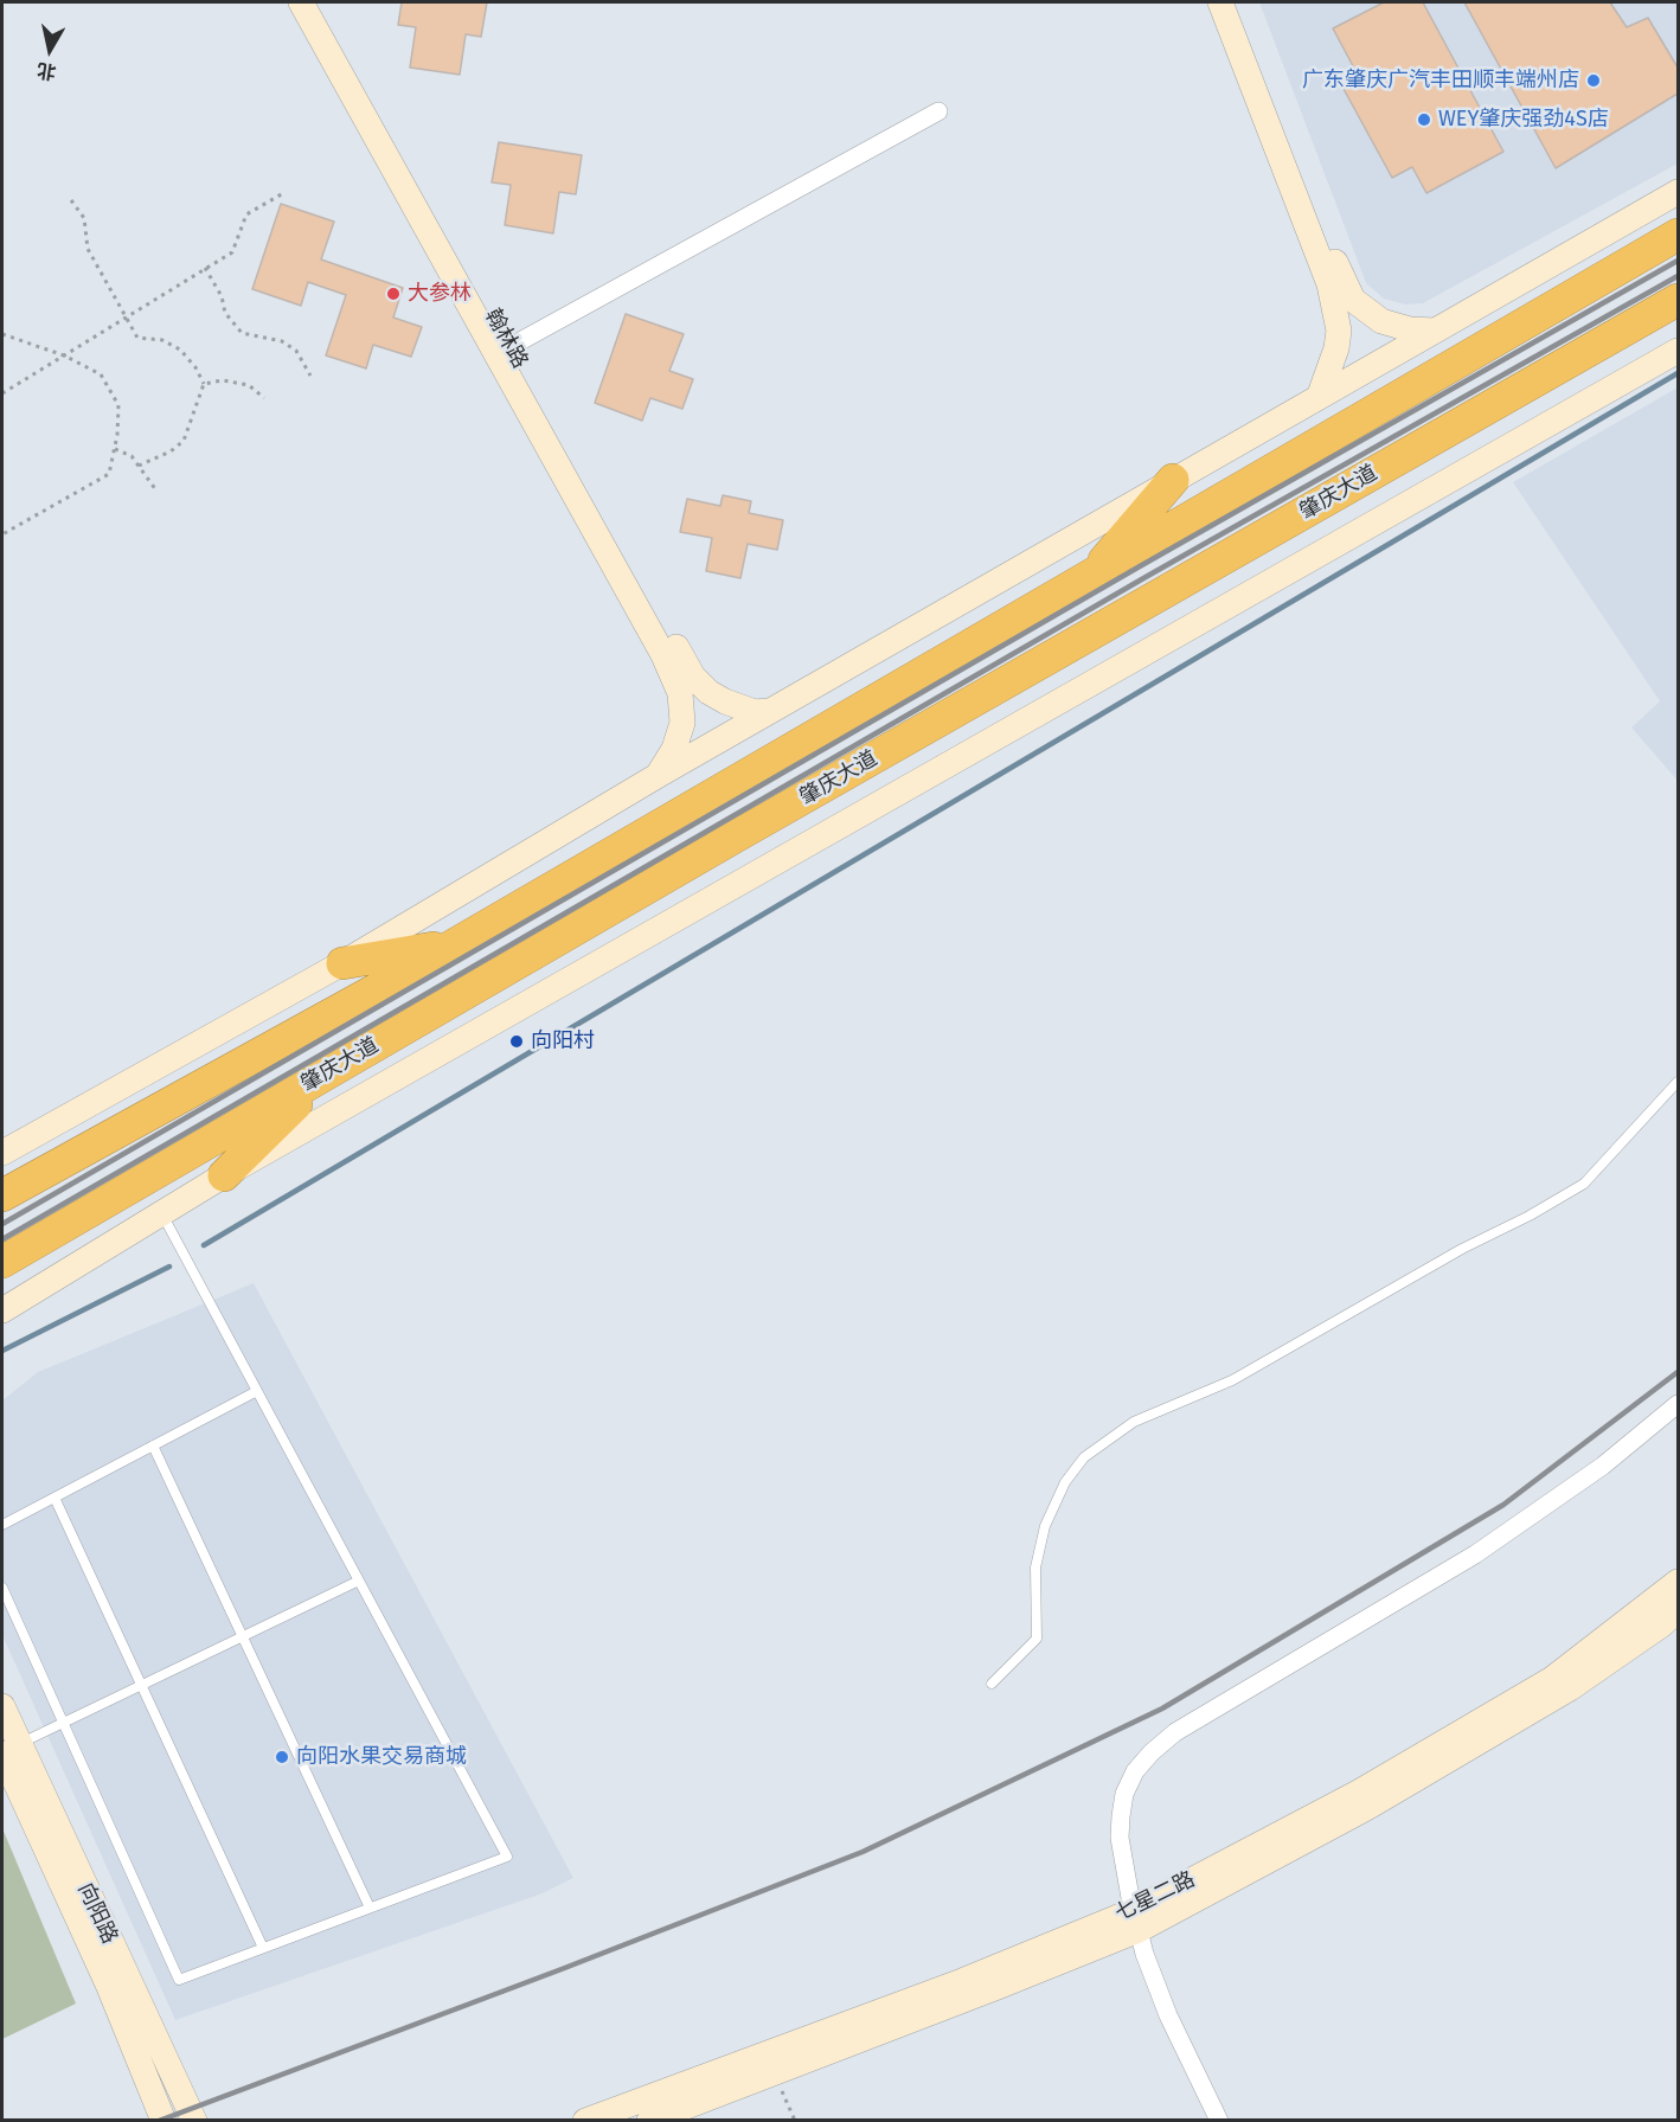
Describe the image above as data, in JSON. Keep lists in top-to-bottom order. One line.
{"streets":{"highway":["肇庆大道"],"street":["翰林路","七星二路","向阳路"]},"places":["广东肇庆广汽丰田顺丰端州店","WEY肇庆强劲4S店","大参林","向阳村","向阳水果交易商城"],"north":"bottom"}
